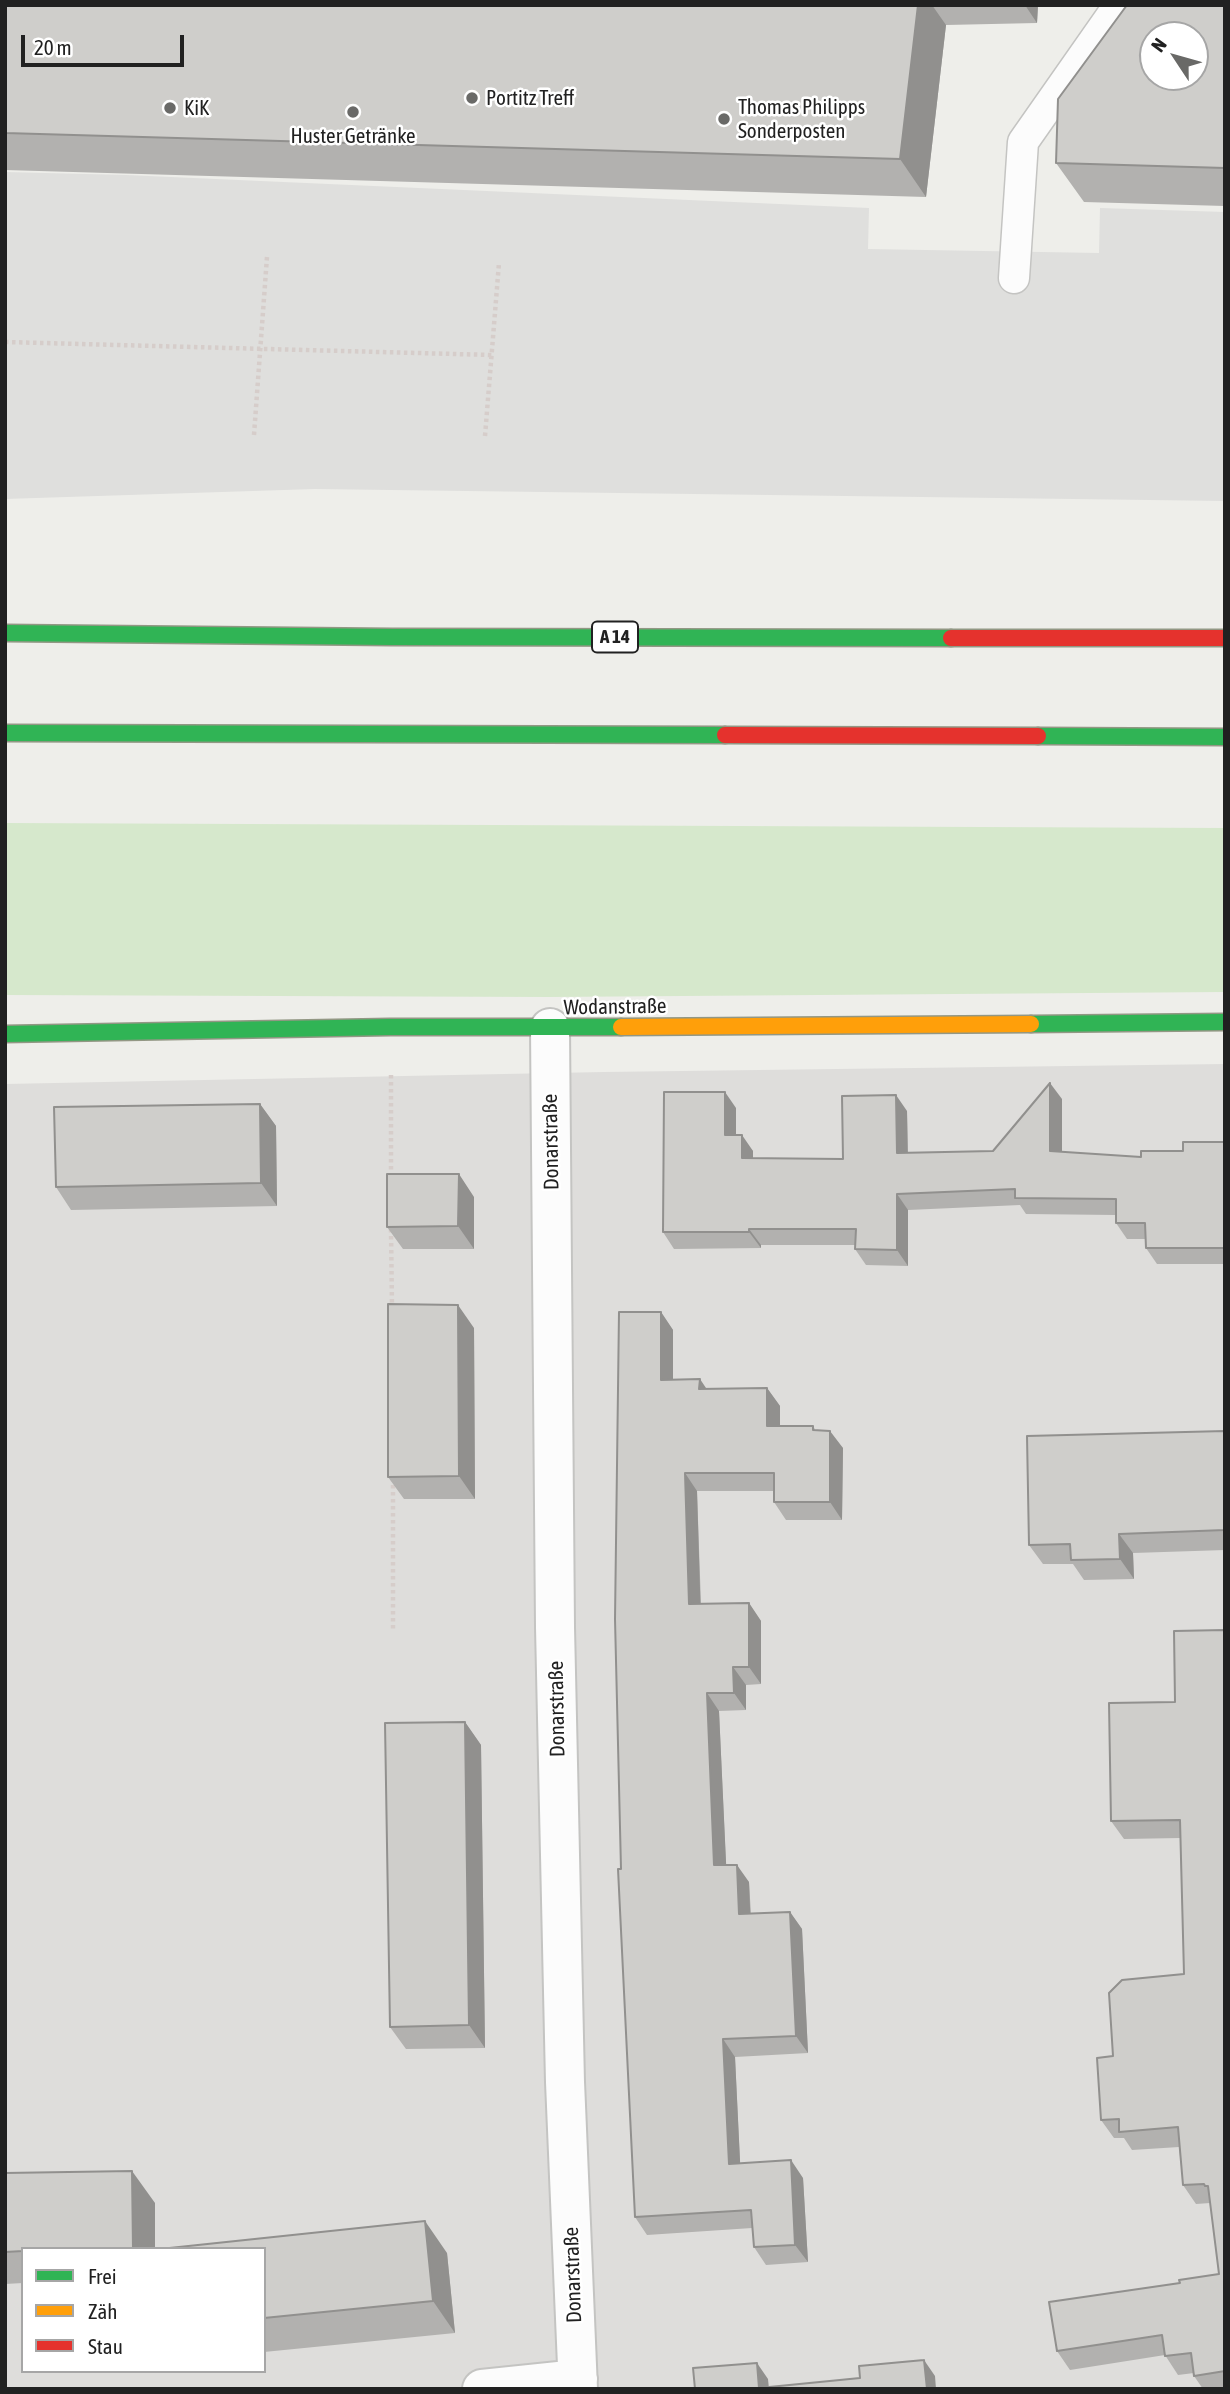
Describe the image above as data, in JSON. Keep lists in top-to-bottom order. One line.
{"streets":{"main road":["A 14","Wodanstraße"],"street":["Donarstraße"]},"crossings":[["Wodanstraße","Donarstraße"]],"places":["Portitz Treff","KiK","Huster Getränke","Thomas Philipps Sonderposten"],"legend":["Frei","Zäh","Stau"],"scale_bar":"20 m","north":"top left"}
